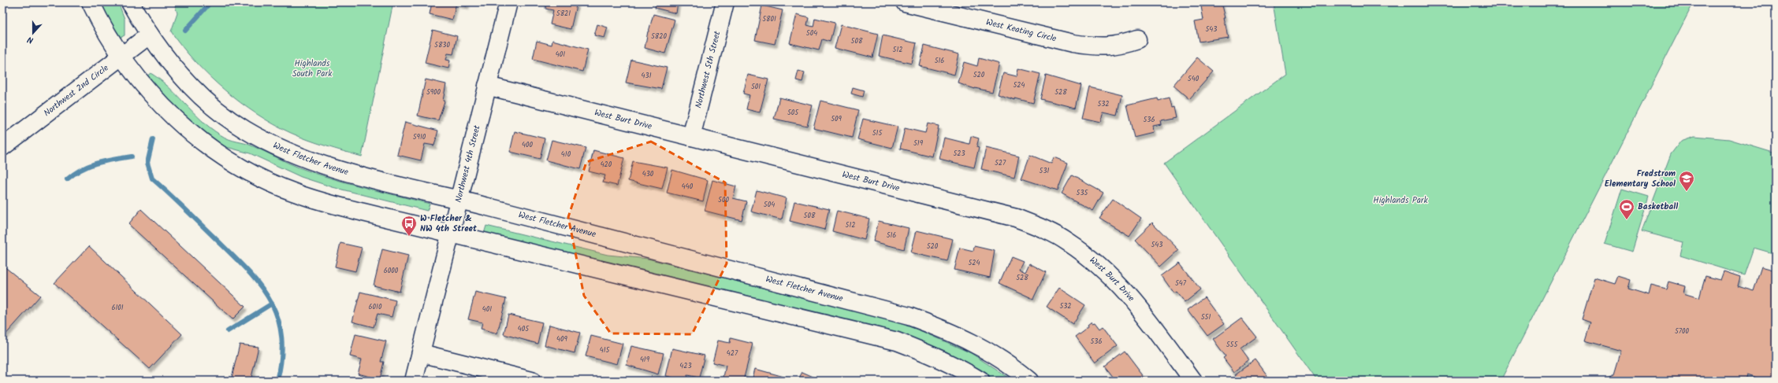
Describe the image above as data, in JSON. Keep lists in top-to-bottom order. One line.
{"streets":{"main road":["West Keating Circle","Northwest 5th Street","Northwest 2nd Circle","West Burt Drive","West Fletcher Avenue","Northwest 4th Street"]},"crossings":[["Northwest 5th Street","West Burt Drive"],["Northwest 2nd Circle","West Fletcher Avenue"],["West Burt Drive","Northwest 4th Street"],["West Fletcher Avenue","Northwest 4th Street"]],"parks":["Highlands South Park","Highlands Park"],"places":{"school or university":["Fredstrom Elementary School"],"sports":["Basketball"],"bus stop":["W Fletcher & NW 4th Street"]},"house_numbers":["5821","5801","543","504","5820","508","5830","512","401","516","520","431","540","524","501","5900","528","532","505","509","536","515","5910","519","400","523","410","527","420","531","430","440","535","500","504","508","512","516","543","520","524","6000","528","547","532","6010","6101","401","551","405","5700","409","536","555","415","427","419","423"],"north":"bottom"}
